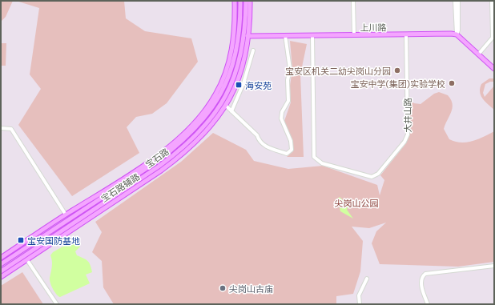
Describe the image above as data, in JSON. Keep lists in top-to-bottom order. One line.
{"streets":{"main road":["上川路","宝石路","宝石路辅路"],"street":["大井山路"]},"crossings":[["上川路","大井山路"],["上川路","宝石路"],["上川路","宝石路辅路"]],"parks":["尖岗山公园"],"places":{"other":["宝安区机关二幼尖岗山分园","宝安中学(集团)实验学校","尖岗山古庙"],"transit":["海安苑","宝安国防基地"]}}
